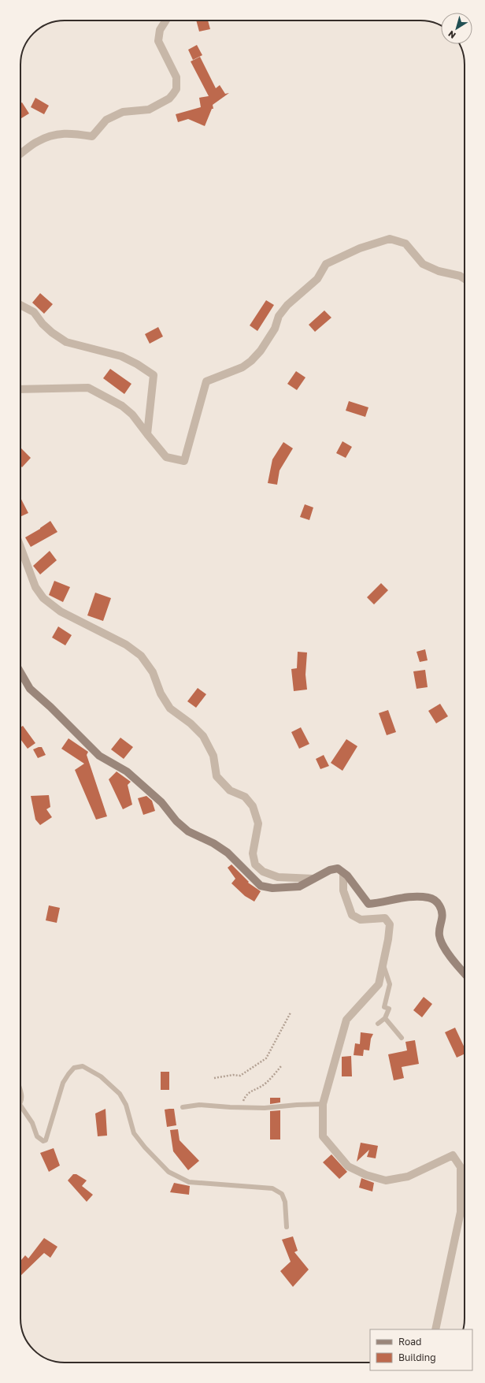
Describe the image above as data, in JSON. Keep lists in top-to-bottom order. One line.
{"legend":["Road","Building"],"north":"bottom left"}
